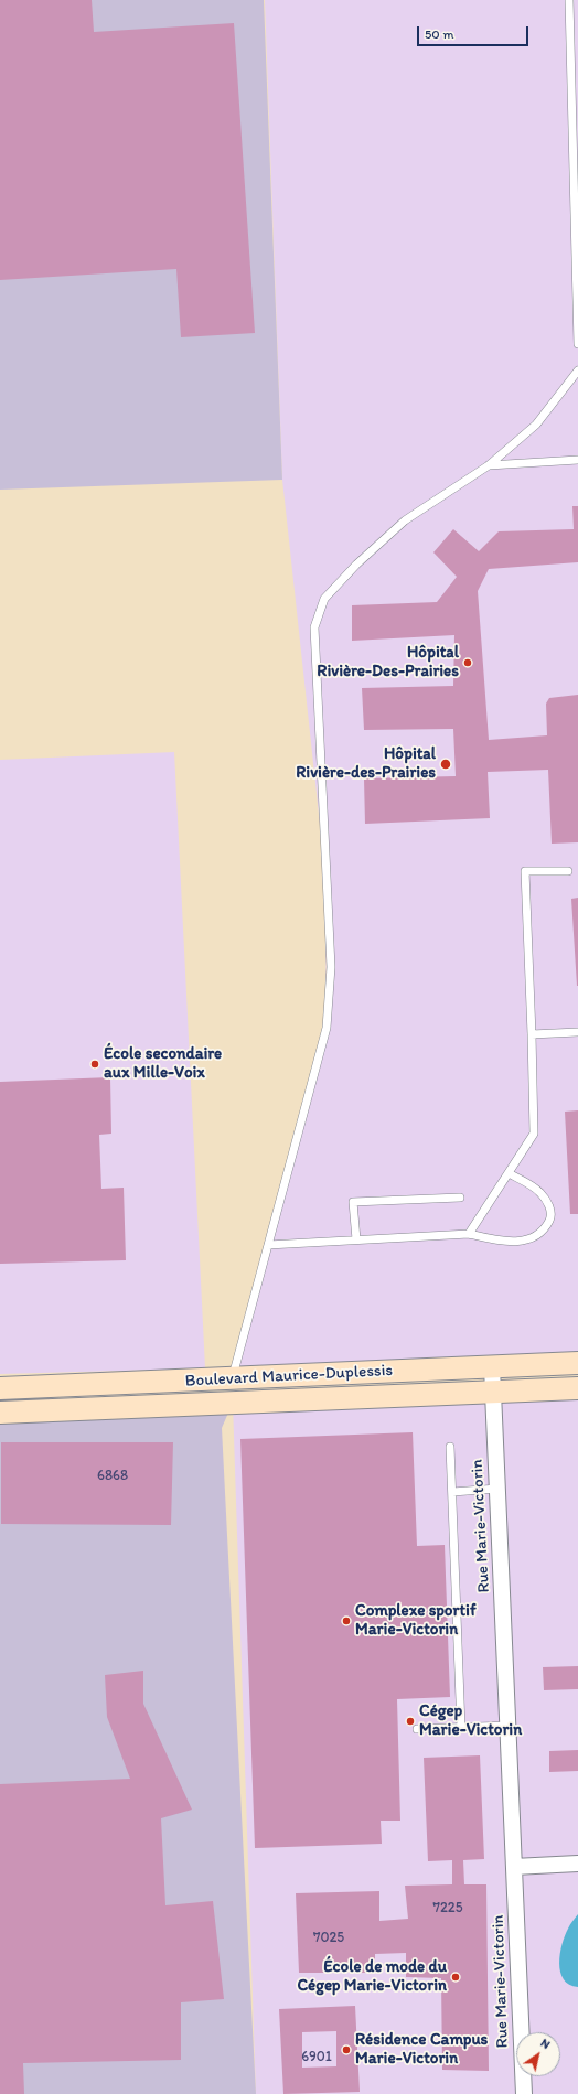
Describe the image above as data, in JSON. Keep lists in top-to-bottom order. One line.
{"streets":{"street":["Boulevard Maurice-Duplessis","Rue Marie-Victorin"]},"crossings":[["Boulevard Maurice-Duplessis","Rue Marie-Victorin"]],"places":["Hôpital Rivière-Des-Prairies","Hôpital Rivière-des-Prairies","École secondaire aux Mille-Voix","Complexe sportif Marie-Victorin","Cégep Marie-Victorin","École de mode du Cégep Marie-Victorin","Résidence Campus Marie-Victorin"],"house_numbers":["6868","7225","7025","6901"],"scale_bar":"50 m","north":"top right"}
